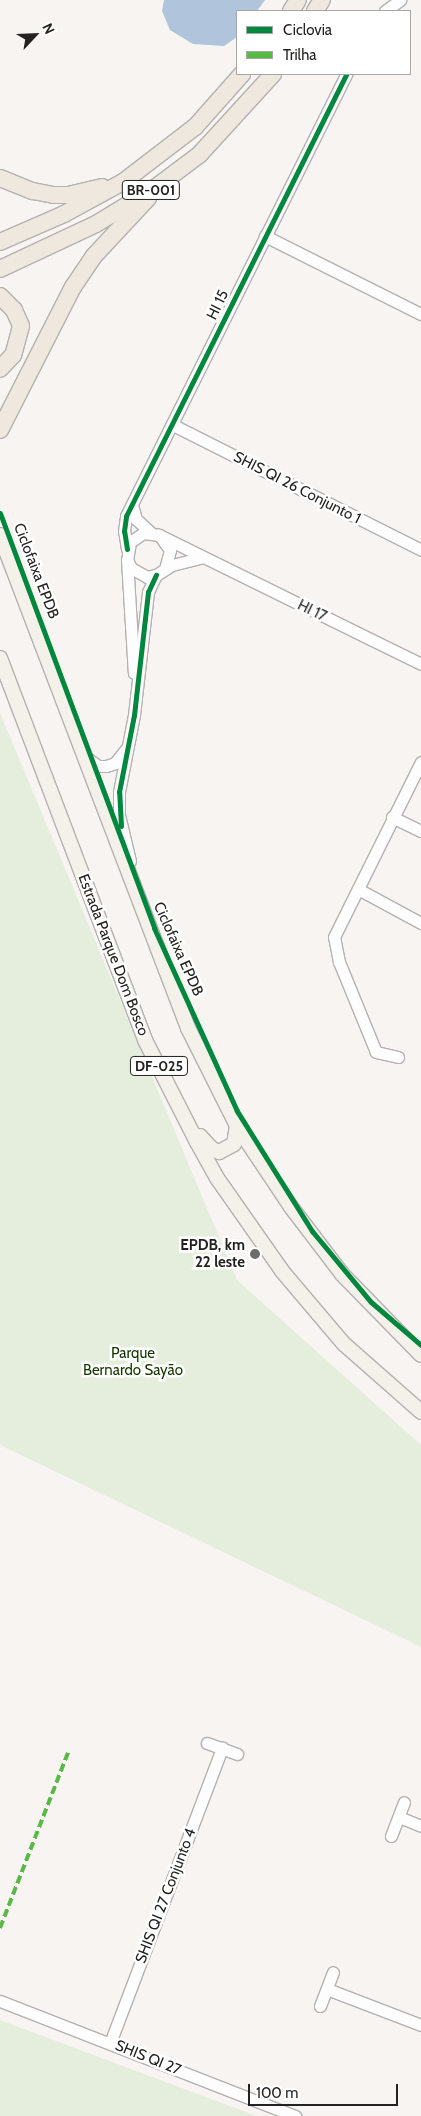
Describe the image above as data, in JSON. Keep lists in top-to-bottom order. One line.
{"streets":{"highway":["BR-001"],"main road":["Estrada Parque Dom Bosco","DF-025"],"street":["HI 15","SHIS QI 26 Conjunto 1","HI 17","SHIS QI 27 Conjunto 4","SHIS QI 27"],"cycle path":["Ciclofaixa EPDB"]},"crossings":[["HI 15","SHIS QI 26 Conjunto 1"],["HI 15","HI 17"],["SHIS QI 27 Conjunto 4","SHIS QI 27"]],"parks":["Parque Bernardo Sayão"],"places":["EPDB, km 22 leste"],"legend":["Ciclovia","Trilha"],"scale_bar":"100 m","north":"top right"}
